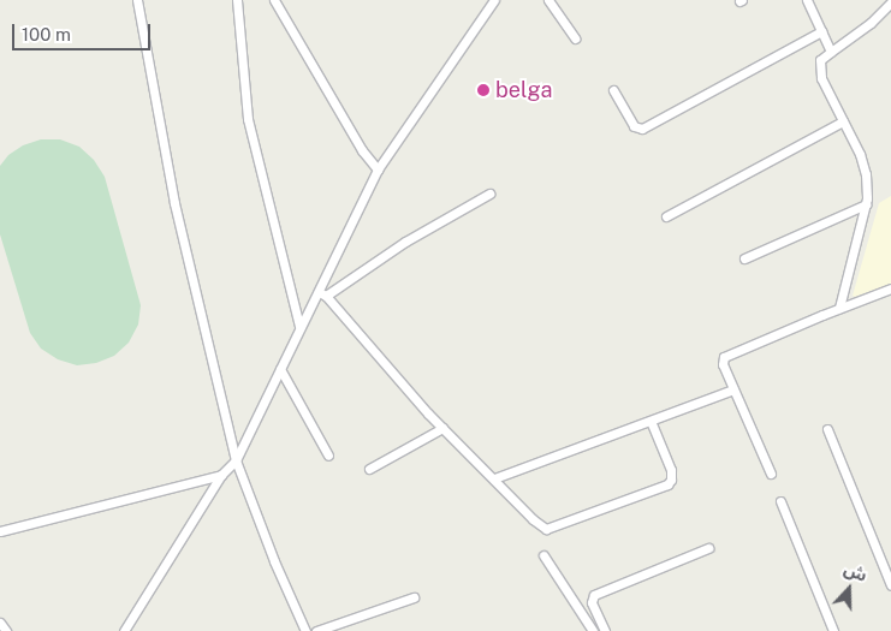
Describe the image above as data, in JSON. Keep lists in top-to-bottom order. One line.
{"places":["belga"],"scale_bar":"100 m","north":"top"}
